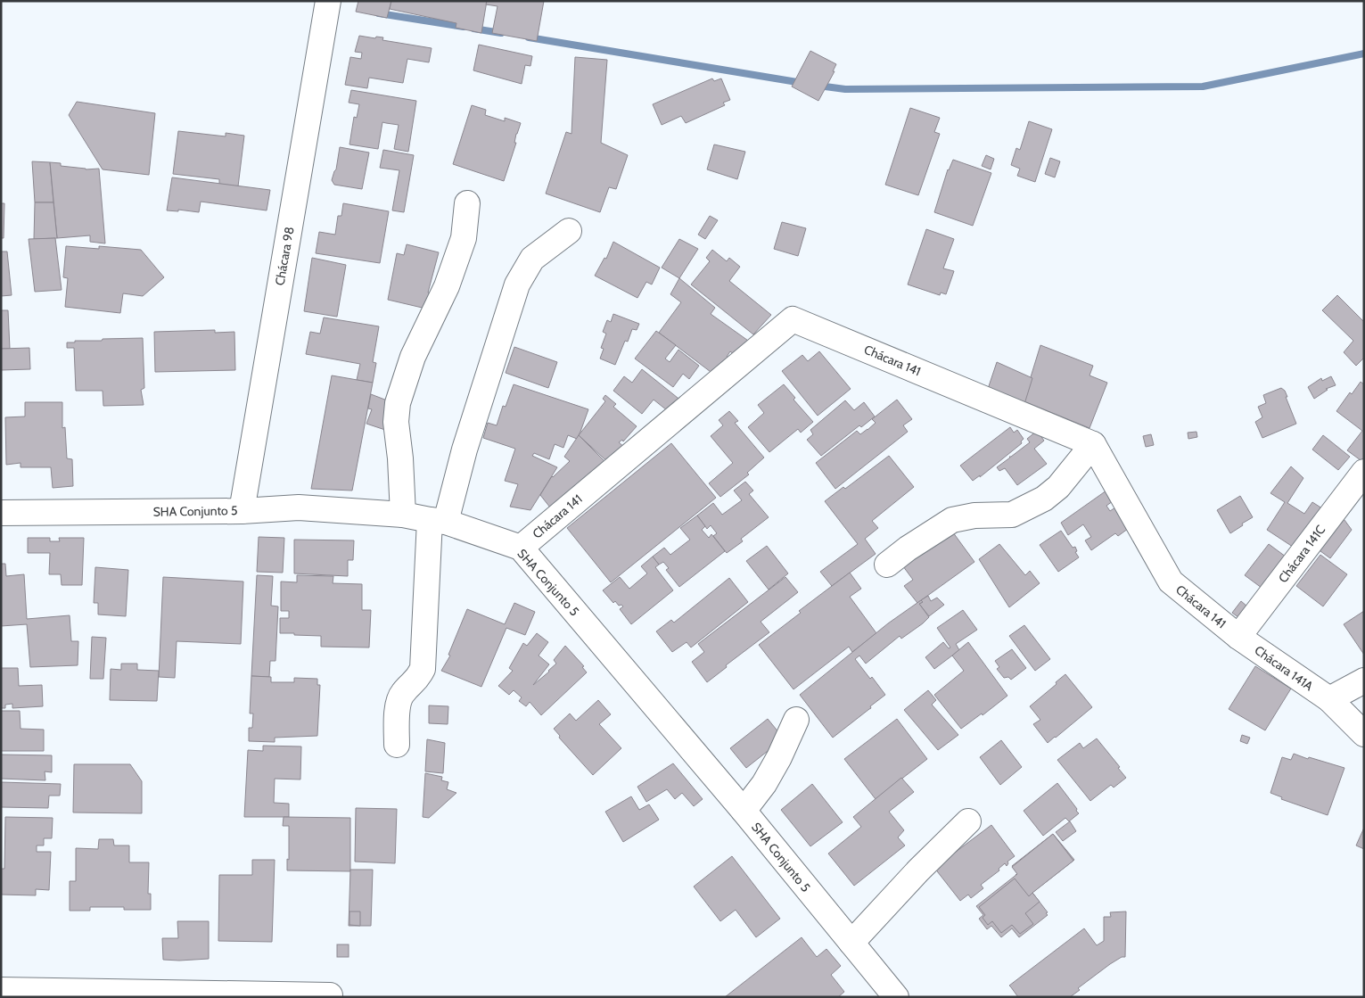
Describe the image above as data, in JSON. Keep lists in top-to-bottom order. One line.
{"streets":{"street":["Chácara 98","Chácara 141","SHA Conjunto 5","Chácara 141C","Chácara 141A"]},"crossings":[["Chácara 98","SHA Conjunto 5"],["Chácara 141","SHA Conjunto 5"],["Chácara 141","Chácara 141C"],["Chácara 141","Chácara 141A"],["Chácara 141C","Chácara 141A"]]}
